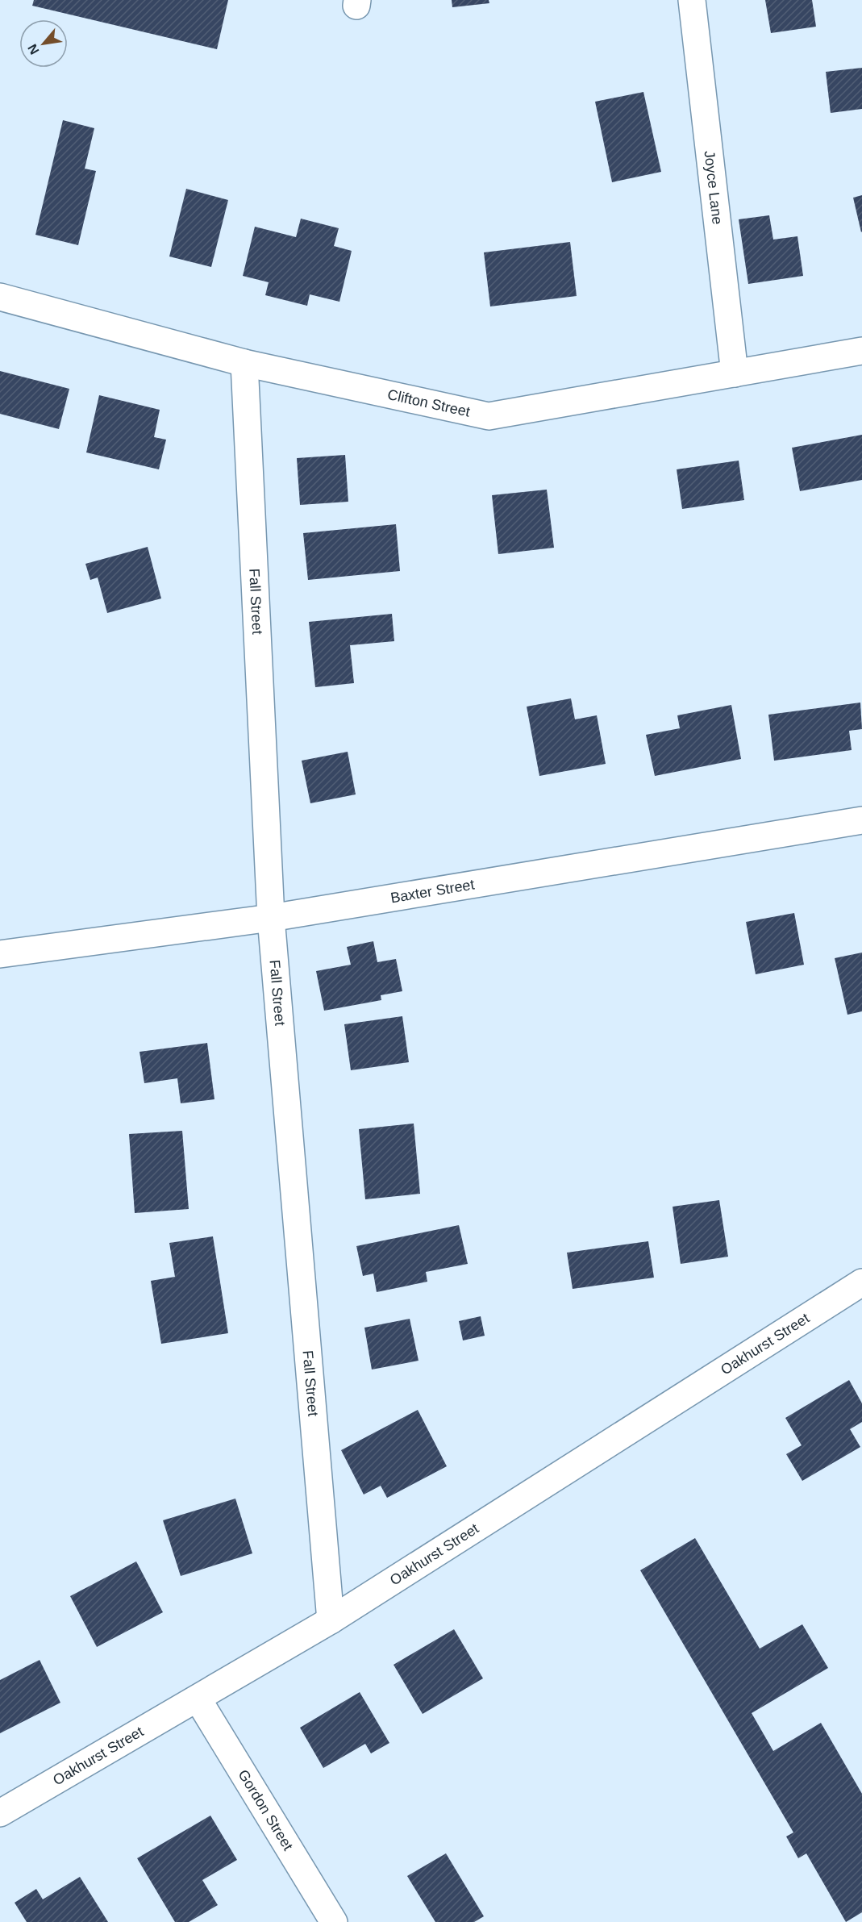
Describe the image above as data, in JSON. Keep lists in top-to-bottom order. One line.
{"streets":{"street":["Joyce Lane","Clifton Street","Fall Street","Baxter Street","Oakhurst Street","Gordon Street"]},"crossings":[["Joyce Lane","Clifton Street"],["Clifton Street","Fall Street"],["Fall Street","Baxter Street"],["Fall Street","Oakhurst Street"],["Oakhurst Street","Gordon Street"]],"north":"bottom left"}
